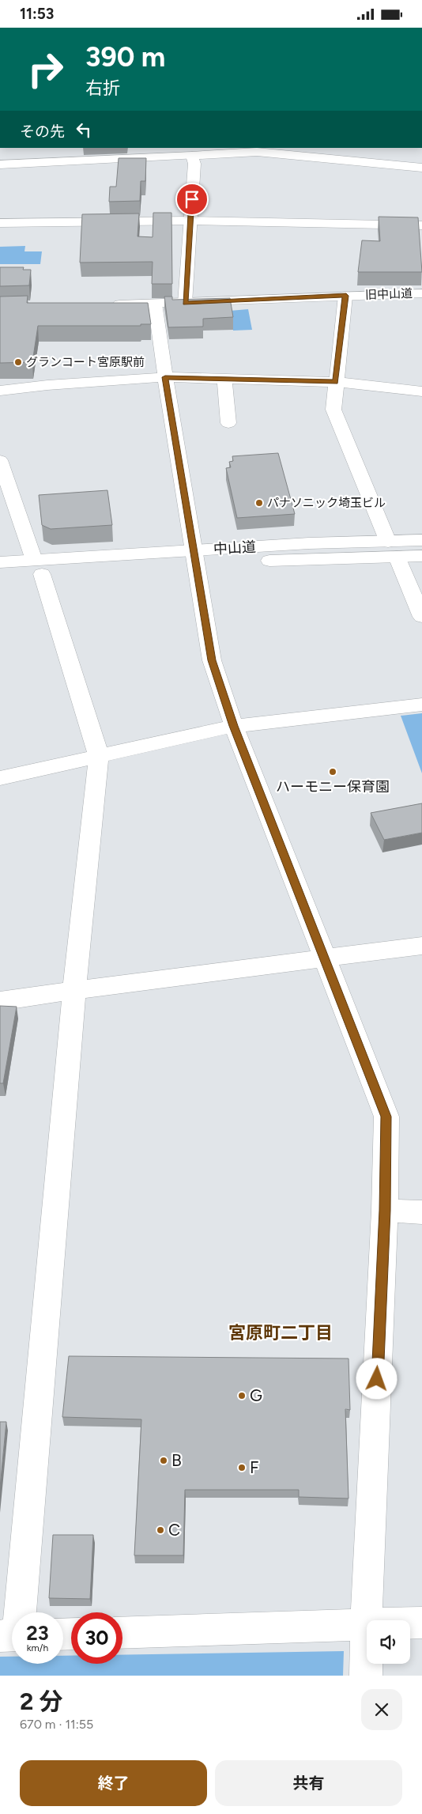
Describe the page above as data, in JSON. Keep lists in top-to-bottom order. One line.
{"streets":{"main road":["旧中山道","中山道"]},"districts":["宮原町二丁目"],"places":["グランコート宮原駅前","パナソニック埼玉ビル","ハーモニー保育園","G","B","F","C"],"page":{"status":"11:53","turn":["390 m","右折"],"then":"その先","speed":"23 km/h","limit":"30","heading":["2 分","670 m · 11:55"],"buttons":["終了","共有"]}}
